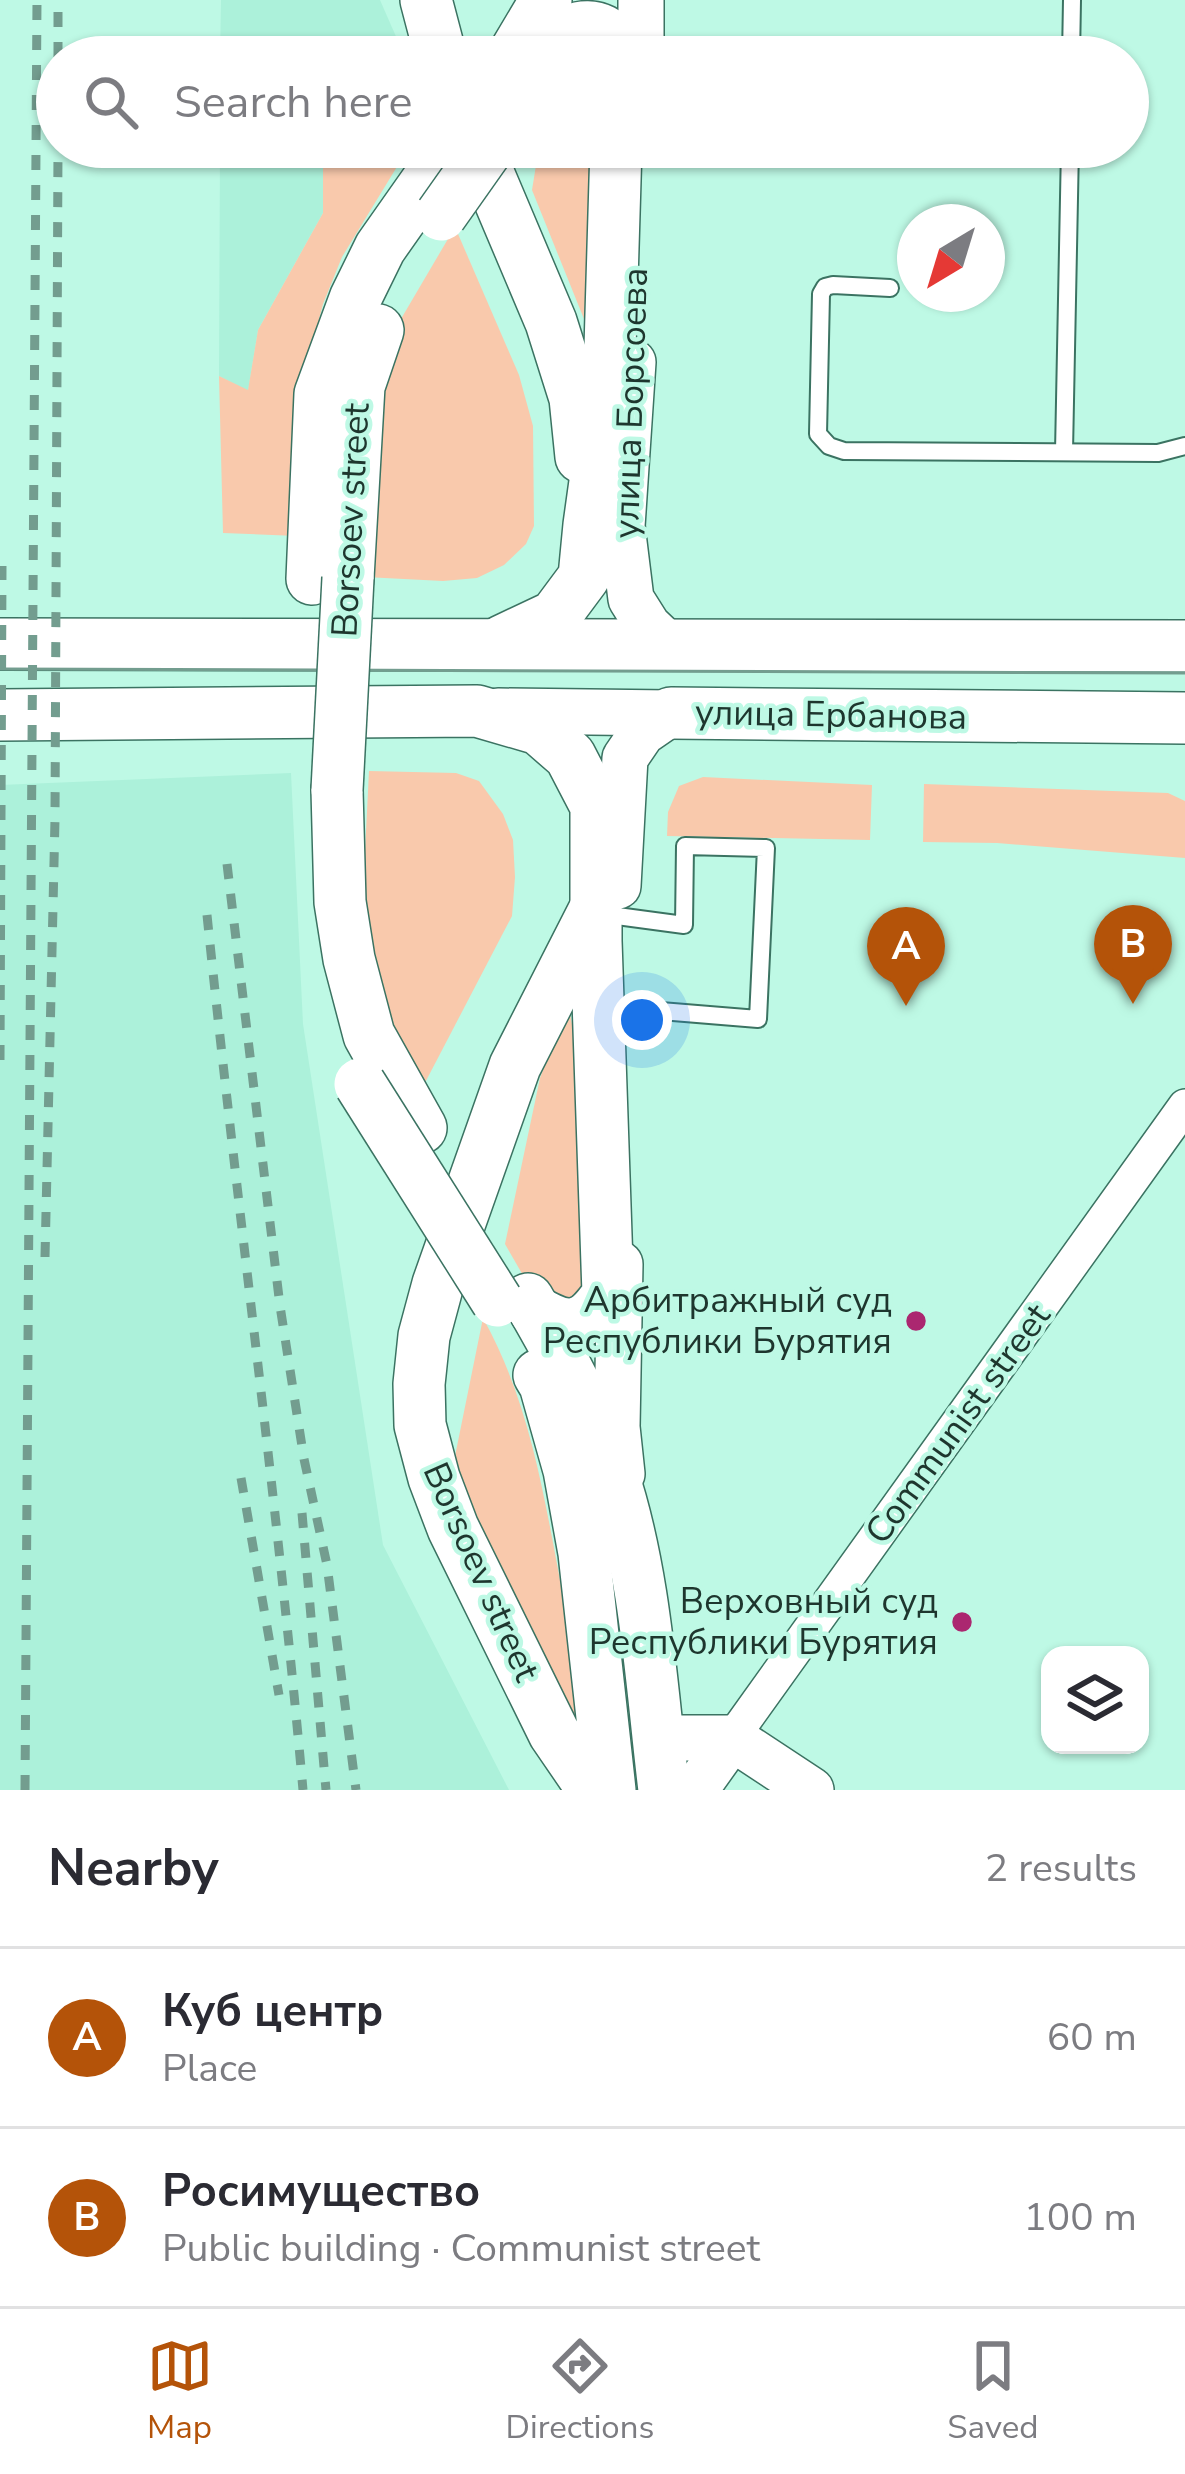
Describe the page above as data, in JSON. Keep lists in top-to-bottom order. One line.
{"streets":{"main road":["улица Борсоева","Borsoev street","улица Ербанова"],"street":["Communist street"]},"crossings":[["улица Борсоева","улица Ербанова"],["Borsoev street","улица Ербанова"]],"places":["Арбитражный суд Республики Бурятия","Верховный суд Республики Бурятия"],"north":"bottom left","page":{"search":"Search here","pins":["B","A"],"heading":["Nearby","2 results"],"list":[{"mark":"A","name":"Куб центр","note":"Place","value":"60 m"},{"mark":"B","name":"Росимущество","note":"Public building · Communist street","value":"100 m"}],"nav":["Map","Directions","Saved"]}}
